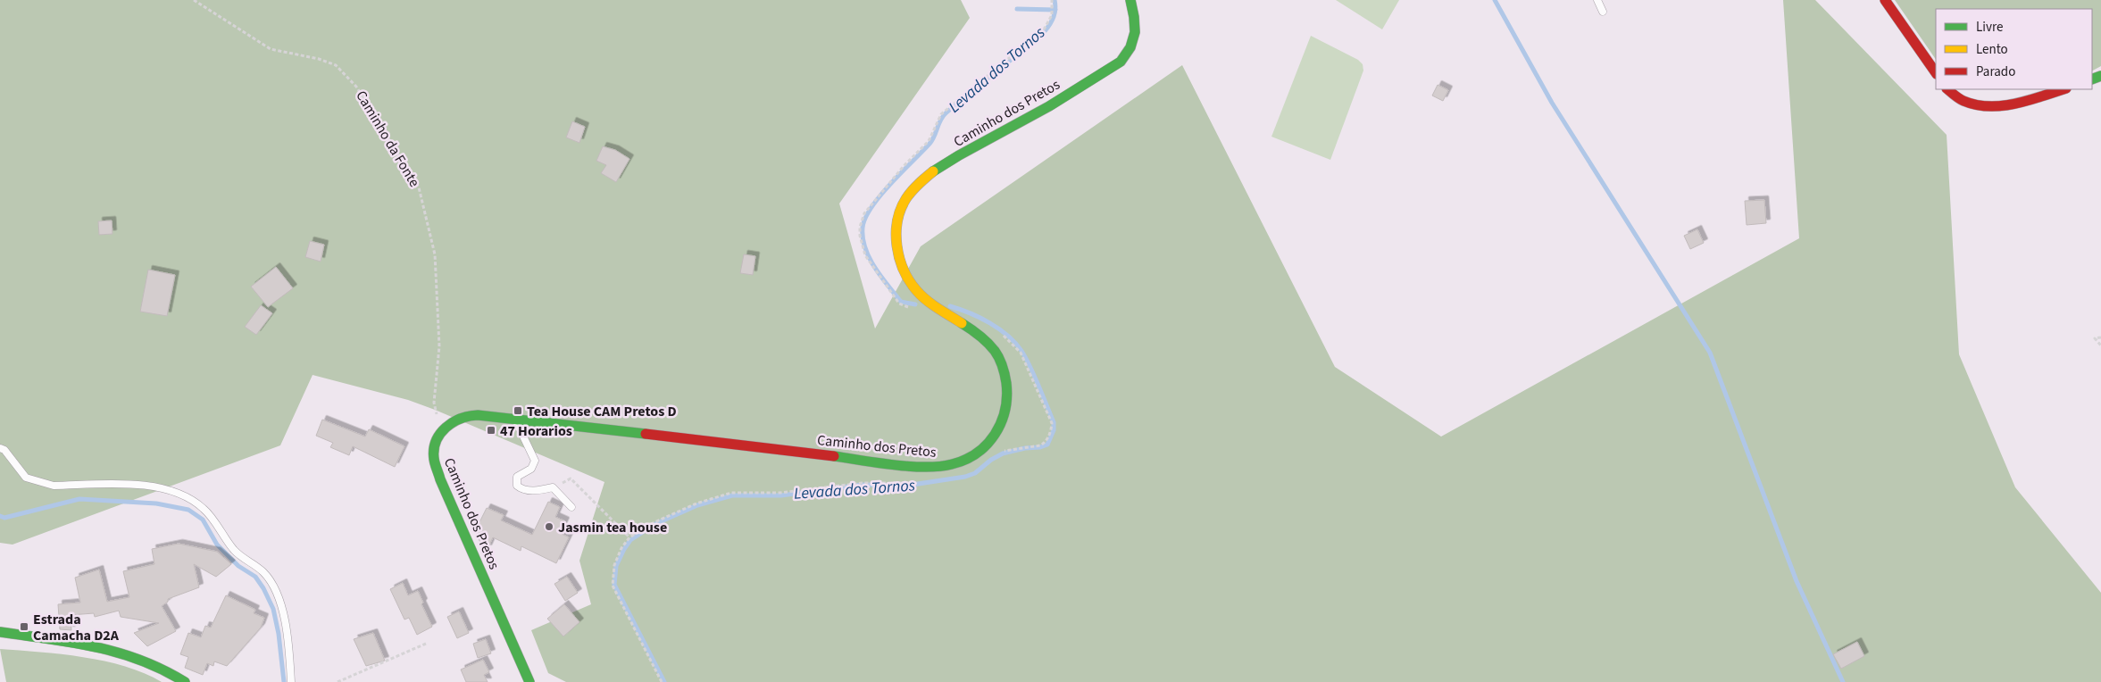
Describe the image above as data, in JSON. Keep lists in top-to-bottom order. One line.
{"streets":{"main road":["Caminho dos Pretos"],"path":["Caminho da Fonte"]},"crossings":[["Caminho dos Pretos","Caminho da Fonte"]],"water":["Levada dos Tornos"],"places":{"transit":["Tea House CAM Pretos D","47 Horarios","Estrada Camacha D2A"],"other":["Jasmin tea house"]},"legend":["Livre","Lento","Parado"]}
